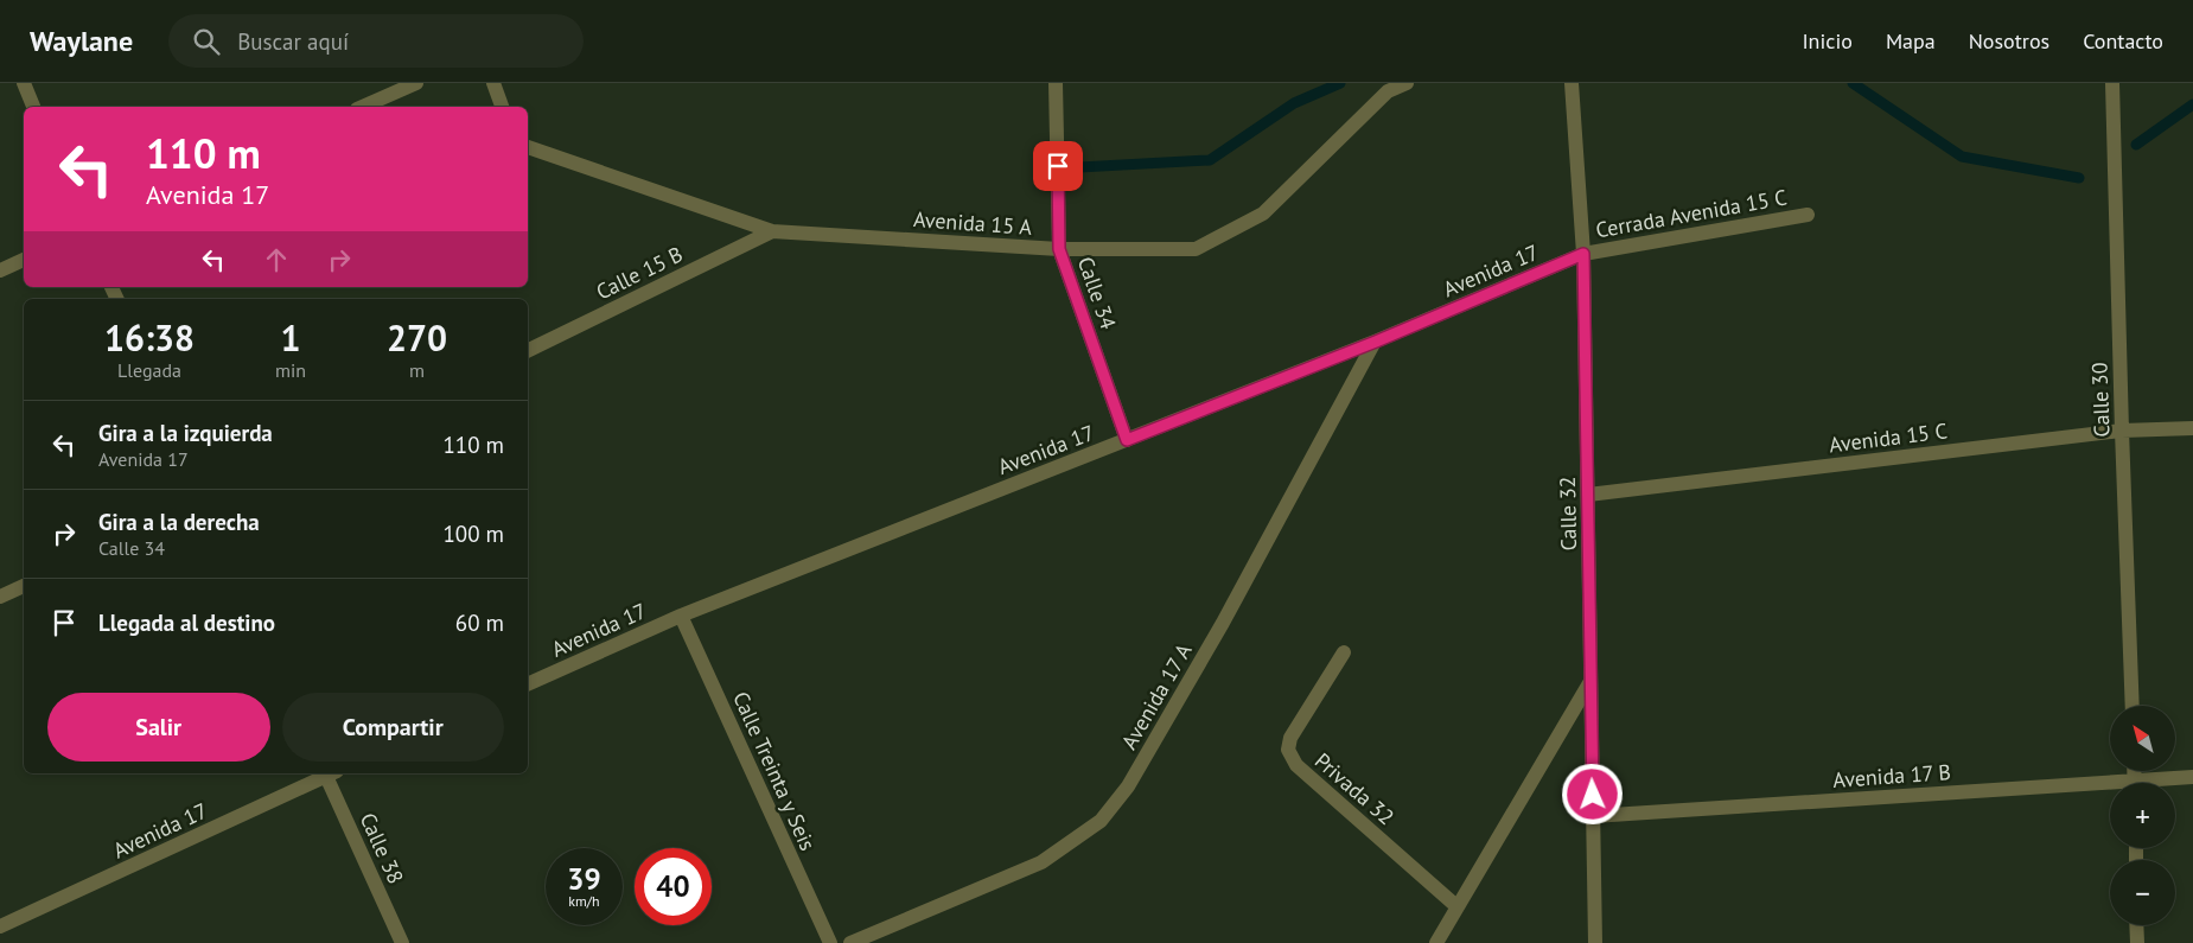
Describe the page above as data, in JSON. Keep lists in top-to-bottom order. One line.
{"streets":{"street":["Cerrada Avenida 15 C","Avenida 15 A","Avenida 17","Calle 15 B","Calle 34","Calle 30","Avenida 15 C","Calle 32","Avenida 17 A","Calle Treinta y Seis","Avenida 17 B","Privada 32","Calle 38"]},"crossings":[["Cerrada Avenida 15 C","Avenida 17"],["Cerrada Avenida 15 C","Calle 32"],["Avenida 15 A","Calle 15 B"],["Avenida 15 A","Calle 34"],["Avenida 17","Calle 34"],["Avenida 17","Calle 32"],["Avenida 17","Avenida 17 A"],["Avenida 17","Calle Treinta y Seis"],["Calle 30","Avenida 15 C"],["Avenida 15 C","Calle 32"],["Calle 32","Avenida 17 B"]],"north":"top left","page":{"header":"Waylane","search":"Buscar aquí","nav":["Inicio","Mapa","Nosotros","Contacto"],"turn":["110 m","Avenida 17"],"eta":["16:38","Llegada","1","min","270","m"],"list":[{"name":"Gira a la izquierda","note":"Avenida 17","value":"110 m"},{"name":"Gira a la derecha","note":"Calle 34","value":"100 m"},{"name":"Llegada al destino","value":"60 m"}],"buttons":["Salir","Compartir"],"map_buttons":["+","−"],"speed":"39 km/h","limit":"40"}}
